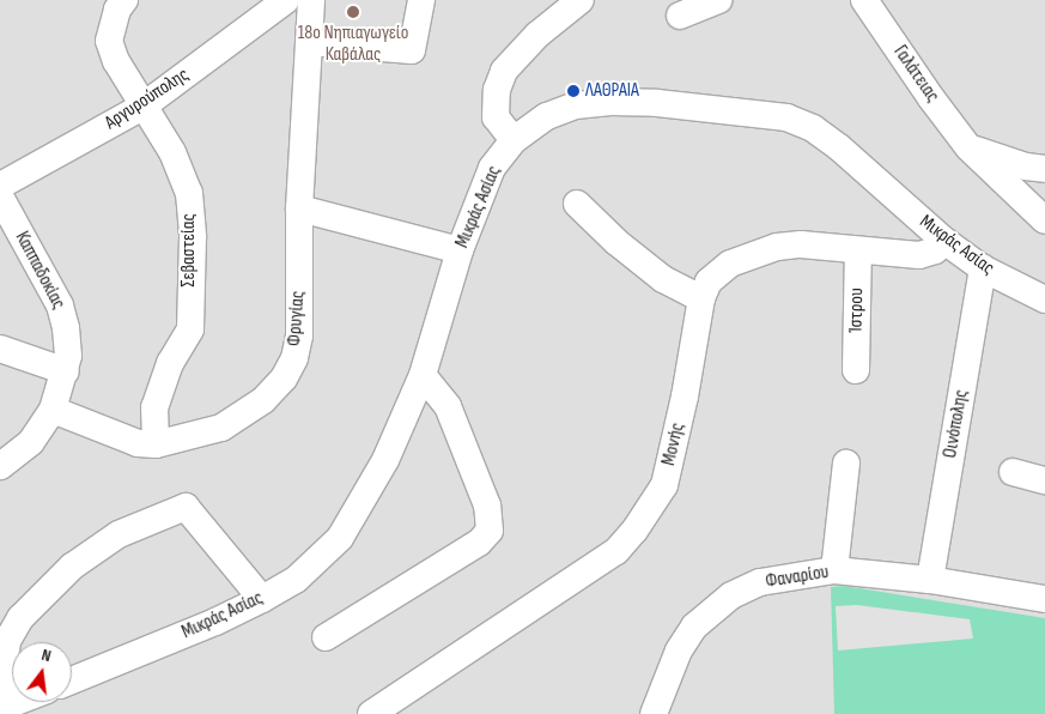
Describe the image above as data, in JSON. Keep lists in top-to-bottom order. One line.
{"streets":{"street":["Γαλάτειας","Αργυρούπολης","Μικράς Ασίας","Σεβαστείας","Καππαδοκίας","Ίστρου","Φρυγίας","Οινόπολης","Μονής","Φαναρίου"]},"crossings":[["Αργυρούπολης","Σεβαστείας"],["Μικράς Ασίας","Οινόπολης"],["Μικράς Ασίας","Μονής"],["Σεβαστείας","Φρυγίας"],["Καππαδοκίας","Φρυγίας"],["Ίστρου","Μονής"],["Οινόπολης","Φαναρίου"]],"places":["18ο Νηπιαγωγείο Καβάλας","ΛΑΘΡΑΙΑ"],"north":"top"}
